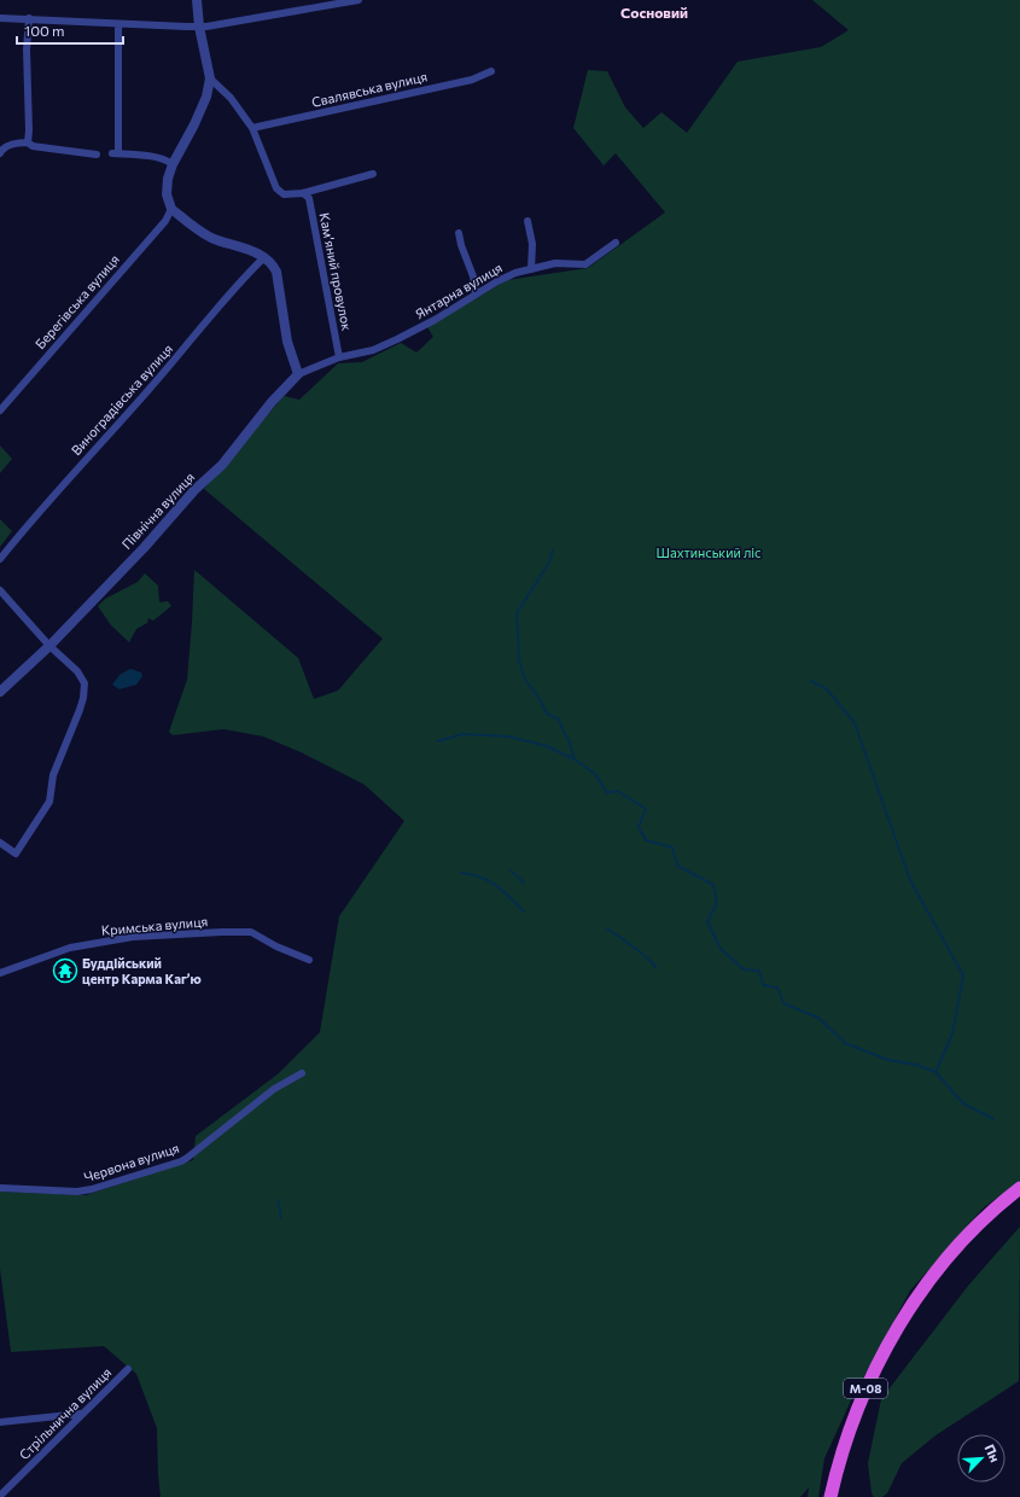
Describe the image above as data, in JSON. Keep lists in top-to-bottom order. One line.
{"streets":{"highway":["М-08"],"street":["Свалявська вулиця","Камʼяний провулок","Янтарна вулиця","Берегівська вулиця","Виноградівська вулиця","Північна вулиця","Кримська вулиця","Червона вулиця","Стрільнична вулиця"]},"crossings":[["Камʼяний провулок","Янтарна вулиця"],["Камʼяний провулок","Північна вулиця"],["Янтарна вулиця","Північна вулиця"]],"districts":["Сосновий"],"parks":["Шахтинський ліс"],"places":{"temple":["Буддійський центр Карма Кагʼю"]},"scale_bar":"100 m","north":"top right"}
